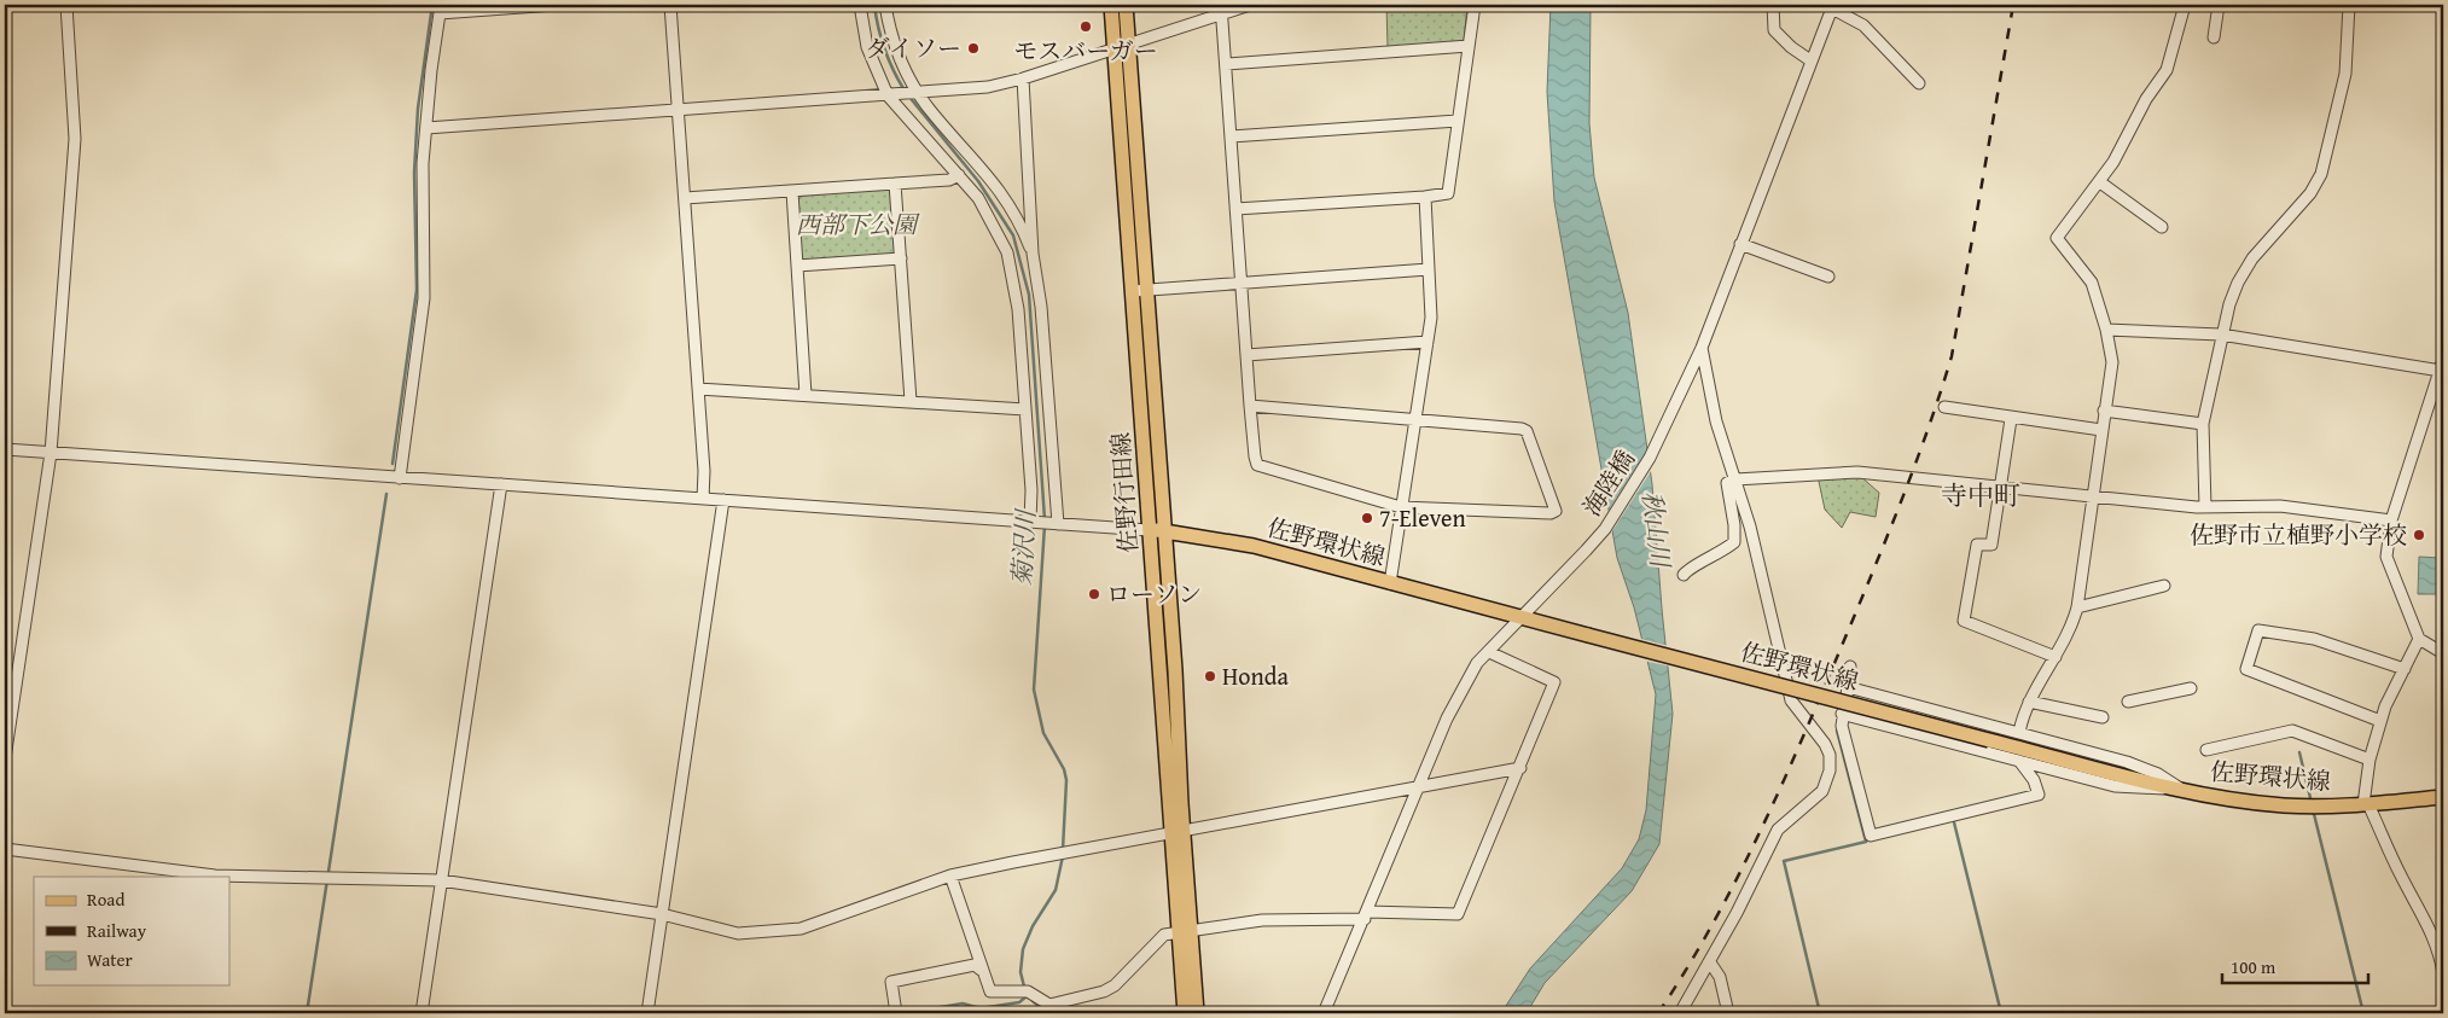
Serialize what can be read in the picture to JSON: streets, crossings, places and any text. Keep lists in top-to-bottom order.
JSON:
{
  "streets": {
    "main road": ["佐野行田線", "佐野環状線"],
    "street": ["海陸橋"]
  },
  "crossings": [
    ["海陸橋", "佐野環状線"],
    ["佐野行田線", "佐野環状線"]
  ],
  "districts": ["寺中町"],
  "water": ["秋山川", "菊沢川"],
  "parks": ["西部下公園"],
  "places": [
    "モスバーガー",
    "ダイソー",
    "7-Eleven",
    "佐野市立植野小学校",
    "ローソン",
    "Honda"
  ],
  "legend": ["Road", "Railway", "Water"],
  "scale_bar": "100 m"
}
